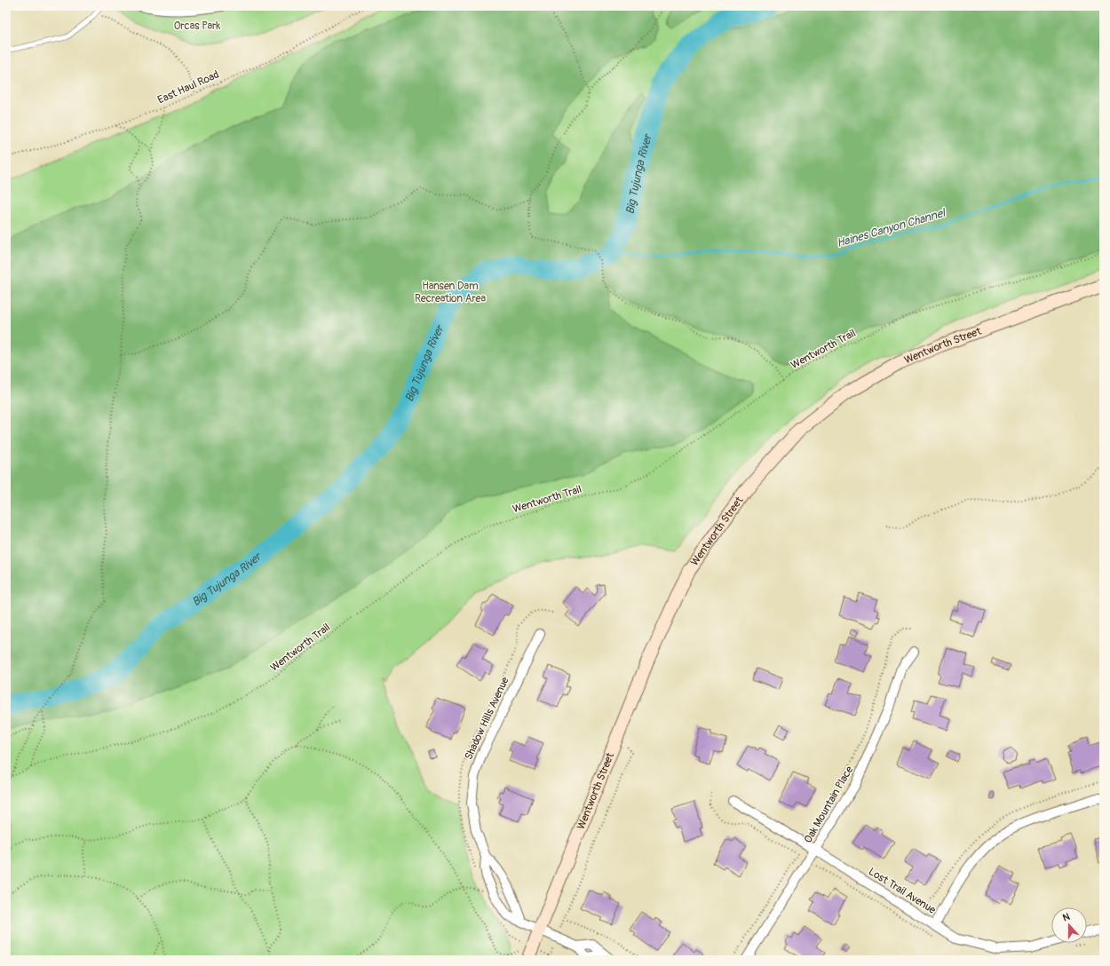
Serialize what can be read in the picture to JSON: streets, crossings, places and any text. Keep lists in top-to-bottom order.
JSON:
{
  "streets": {
    "main road": ["Wentworth Street"],
    "street": ["Shadow Hills Avenue", "Oak Mountain Place", "Lost Trail Avenue"],
    "path": ["East Haul Road", "Wentworth Trail"]
  },
  "crossings": [
    ["Wentworth Street", "Shadow Hills Avenue"],
    ["Oak Mountain Place", "Lost Trail Avenue"]
  ],
  "water": ["Big Tujunga River", "Haines Canyon Channel"],
  "parks": ["Orcas Park", "Hansen Dam Recreation Area"],
  "north": "top"
}
